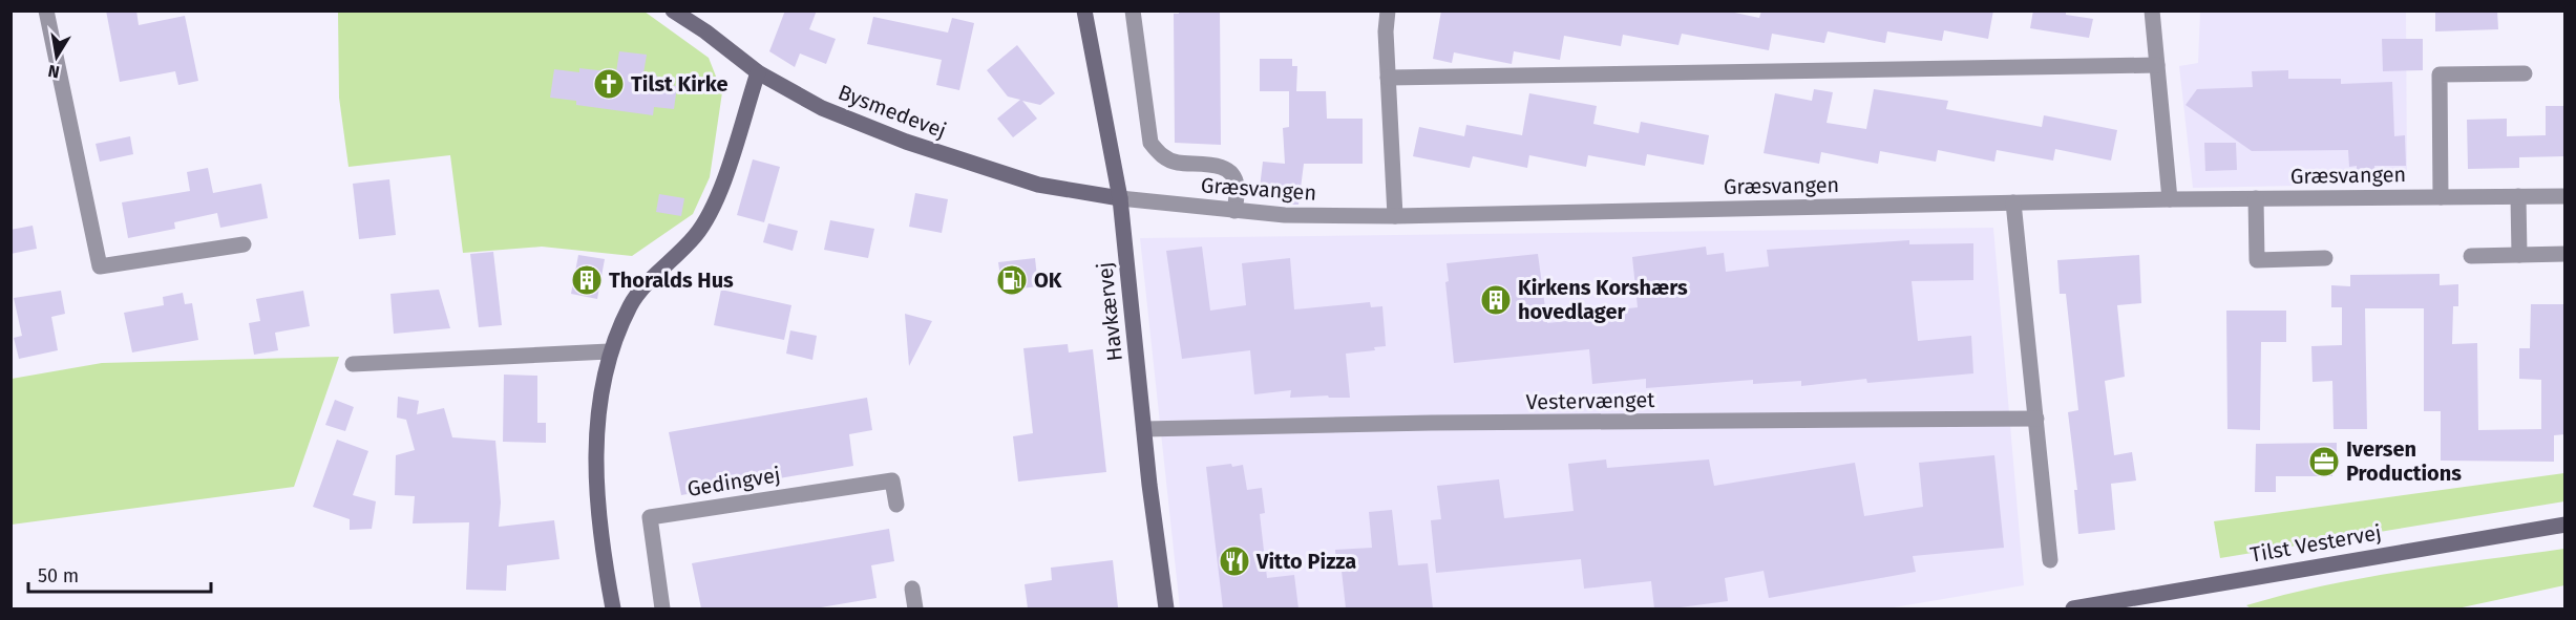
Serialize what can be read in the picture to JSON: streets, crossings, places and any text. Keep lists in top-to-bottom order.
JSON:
{
  "streets": {
    "street": [
      "Bysmedevej",
      "Græsvangen",
      "Havkærvej",
      "Vestervænget",
      "Gedingvej",
      "Tilst Vestervej"
    ]
  },
  "crossings": [
    ["Bysmedevej", "Græsvangen"],
    ["Bysmedevej", "Havkærvej"],
    ["Græsvangen", "Havkærvej"],
    ["Havkærvej", "Vestervænget"]
  ],
  "places": {
    "church": ["Tilst Kirke"],
    "building": ["Thoralds Hus", "Kirkens Korshærs hovedlager"],
    "fuel station": ["OK"],
    "office": ["Iversen Productions"],
    "restaurant": ["Vitto Pizza"]
  },
  "scale_bar": "50 m",
  "north": "bottom"
}
